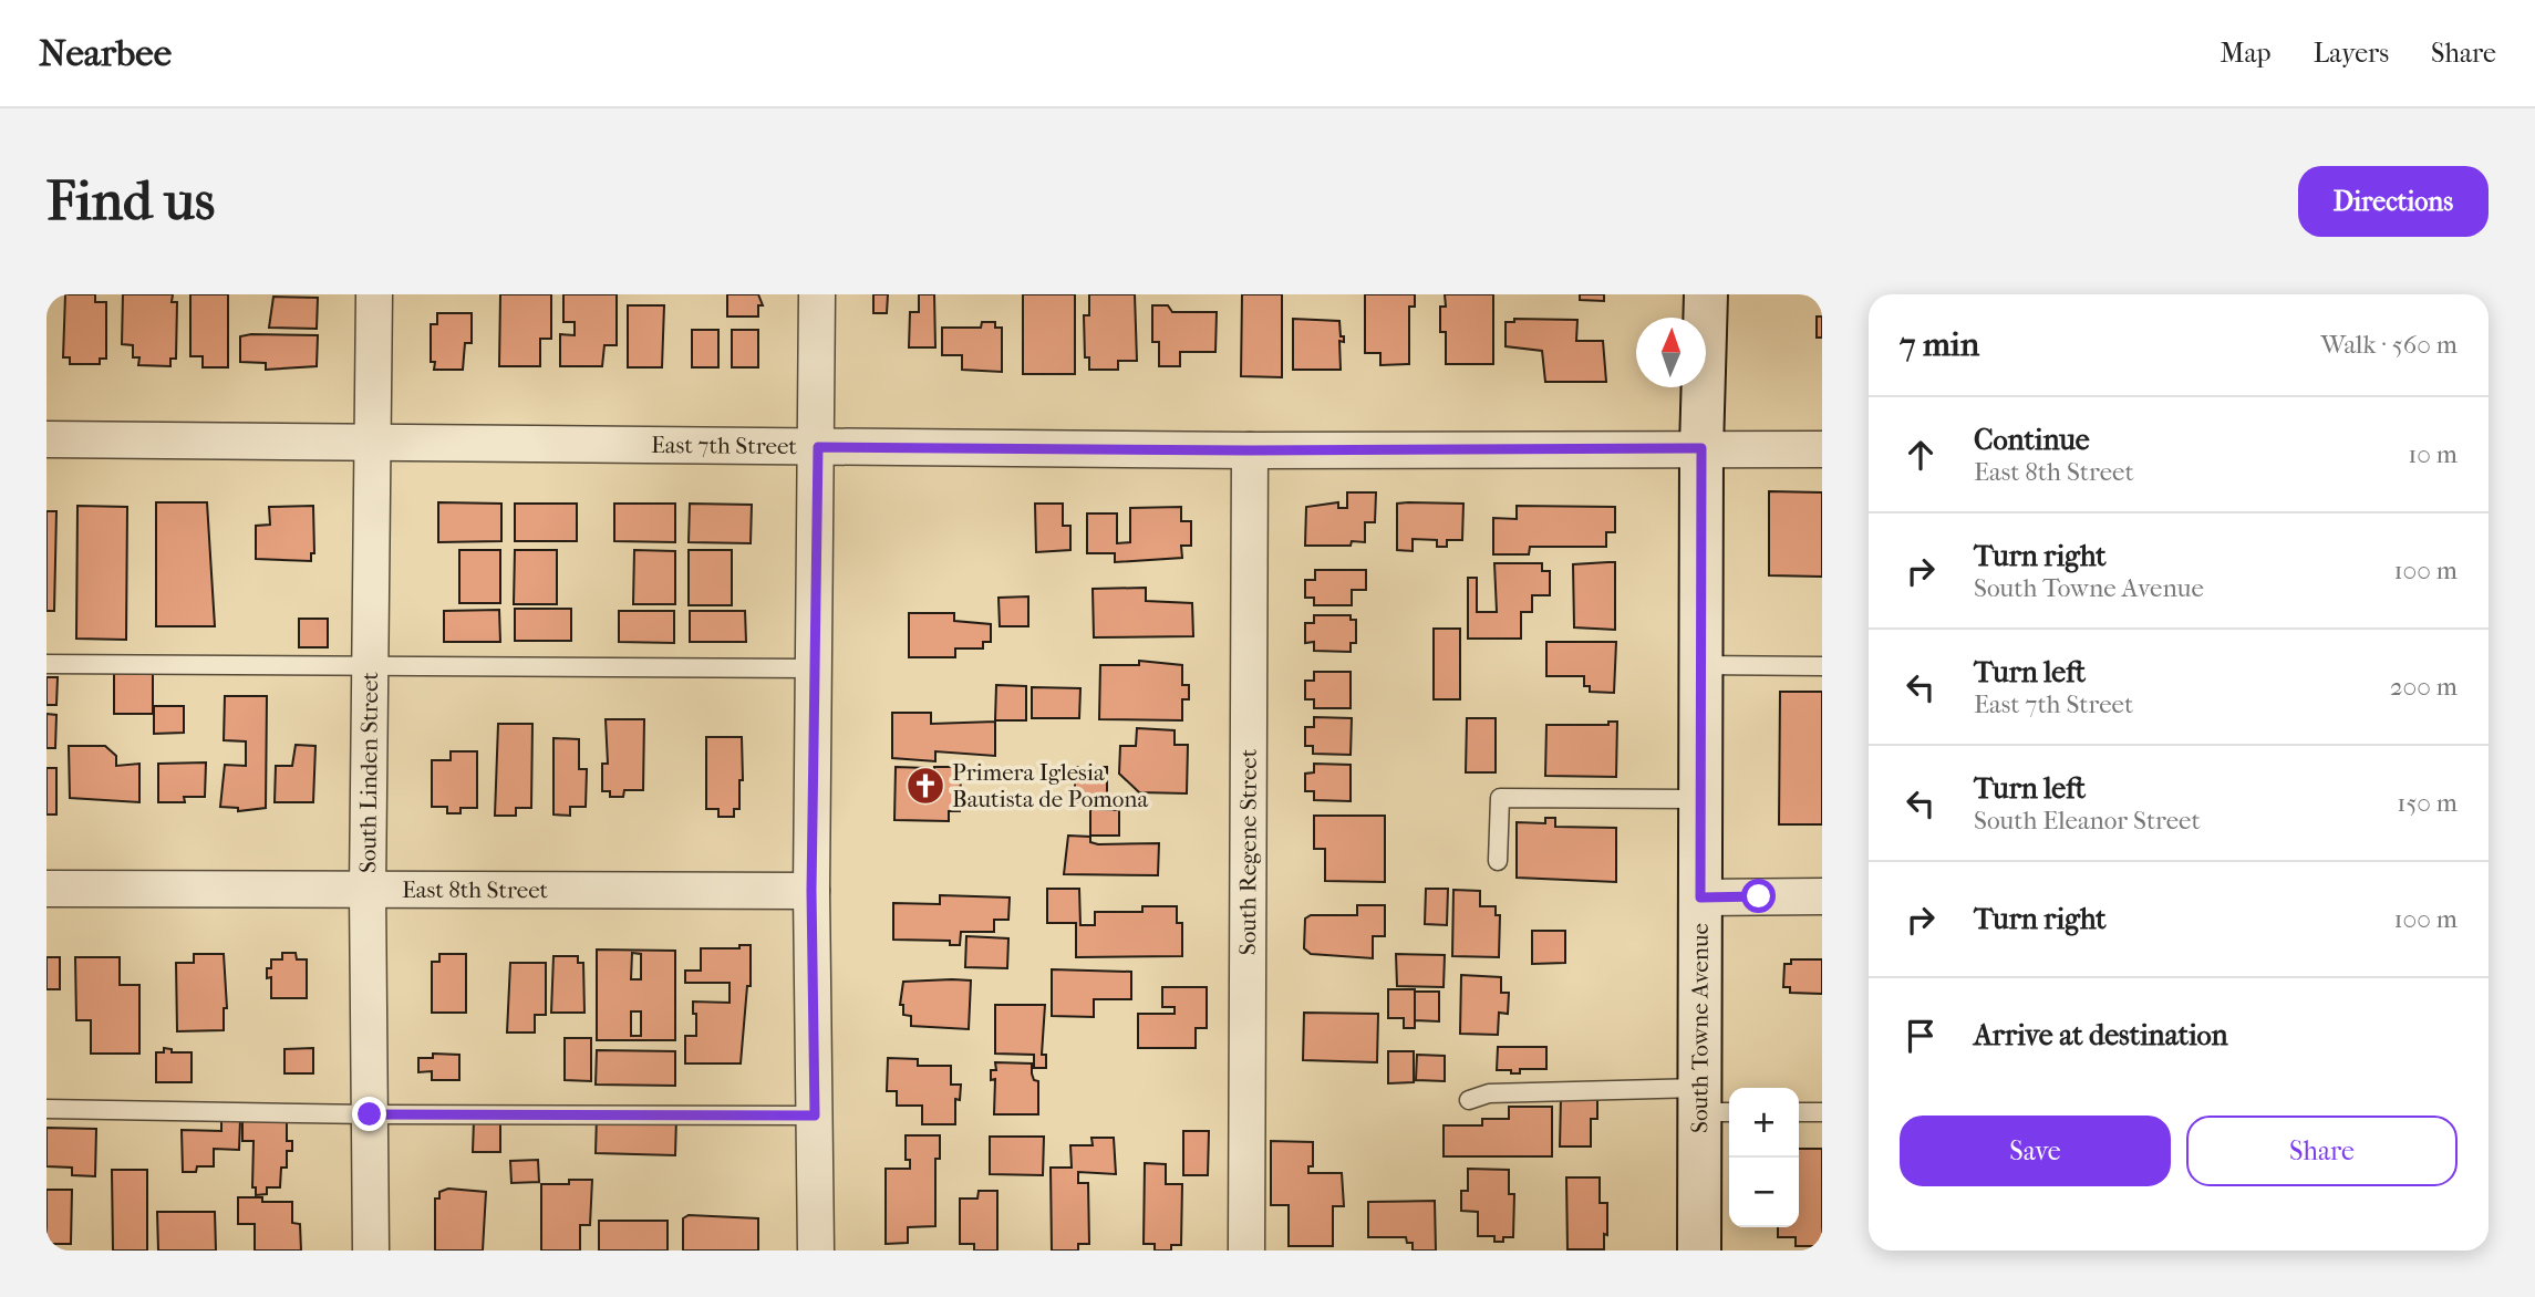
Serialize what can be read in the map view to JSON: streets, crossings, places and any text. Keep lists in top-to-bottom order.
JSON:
{
  "streets": {
    "street": [
      "East 7th Street",
      "South Linden Street",
      "South Regene Street",
      "East 8th Street",
      "South Towne Avenue"
    ]
  },
  "crossings": [
    ["East 7th Street", "South Linden Street"],
    ["East 7th Street", "South Regene Street"],
    ["East 7th Street", "South Towne Avenue"],
    ["South Linden Street", "East 8th Street"]
  ],
  "places": {
    "church": ["Primera Iglesia Bautista de Pomona"]
  },
  "north": "top",
  "page": {
    "header": "Nearbee",
    "nav": ["Map", "Layers", "Share"],
    "buttons": [
      "Directions",
      ["Save", "Share"]
    ],
    "title": "Find us",
    "heading": ["7 min", "Walk · 560 m"],
    "list": [
      ["Continue", "East 8th Street", "10 m"],
      ["Turn right", "South Towne Avenue", "100 m"],
      ["Turn left", "East 7th Street", "200 m"],
      ["Turn left", "South Eleanor Street", "150 m"],
      ["Turn right", "100 m"],
      "Arrive at destination"
    ],
    "map_buttons": ["+", "−"]
  }
}
